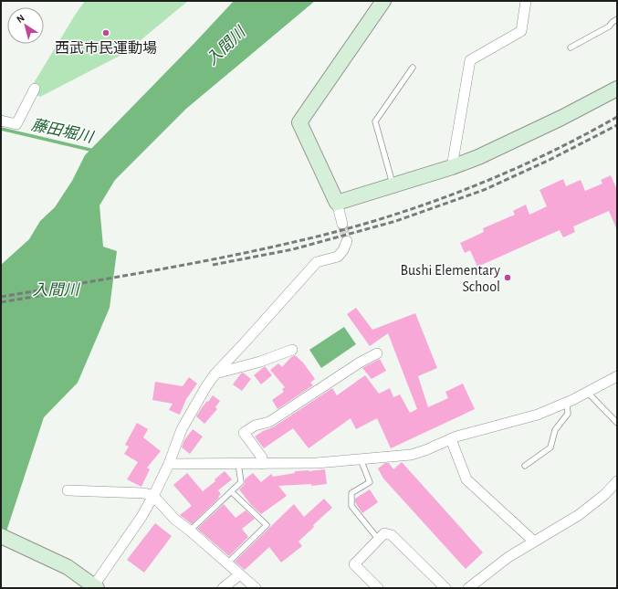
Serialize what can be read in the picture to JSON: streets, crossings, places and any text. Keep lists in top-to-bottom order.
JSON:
{
  "water": ["入間川", "藤田堀川"],
  "places": ["西武市民運動場", "Bushi Elementary School"],
  "north": "top left"
}
